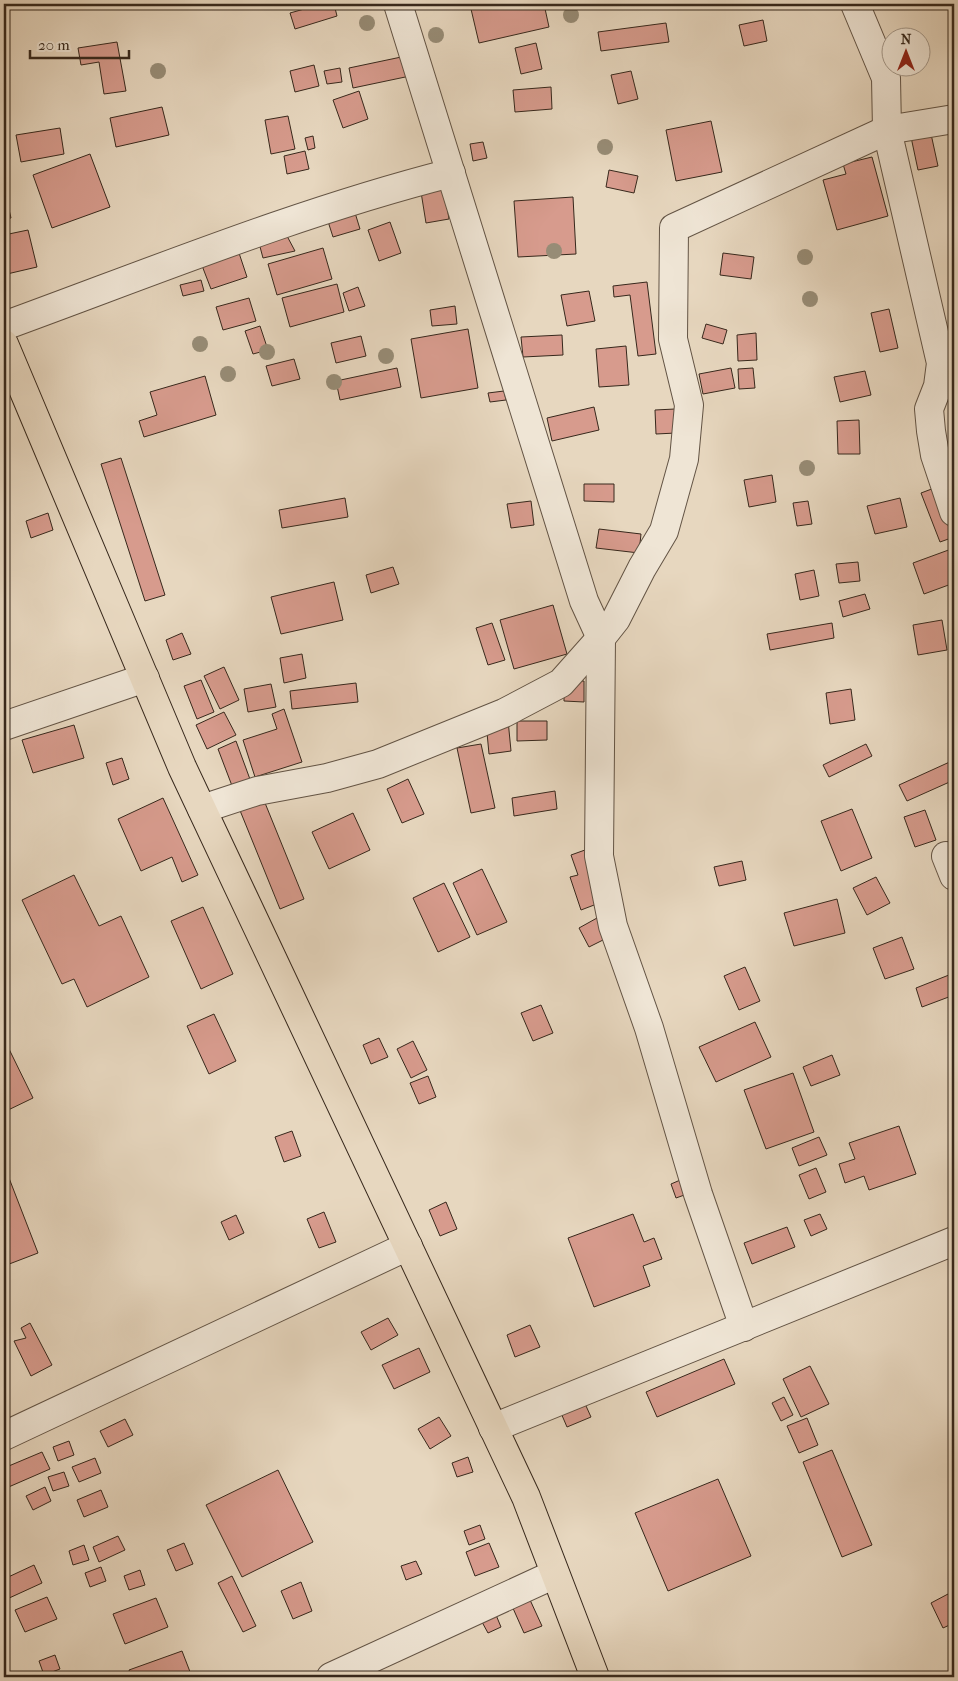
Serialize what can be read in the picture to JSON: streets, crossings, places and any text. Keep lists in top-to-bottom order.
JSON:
{
  "scale_bar": "20 m",
  "north": "top"
}
